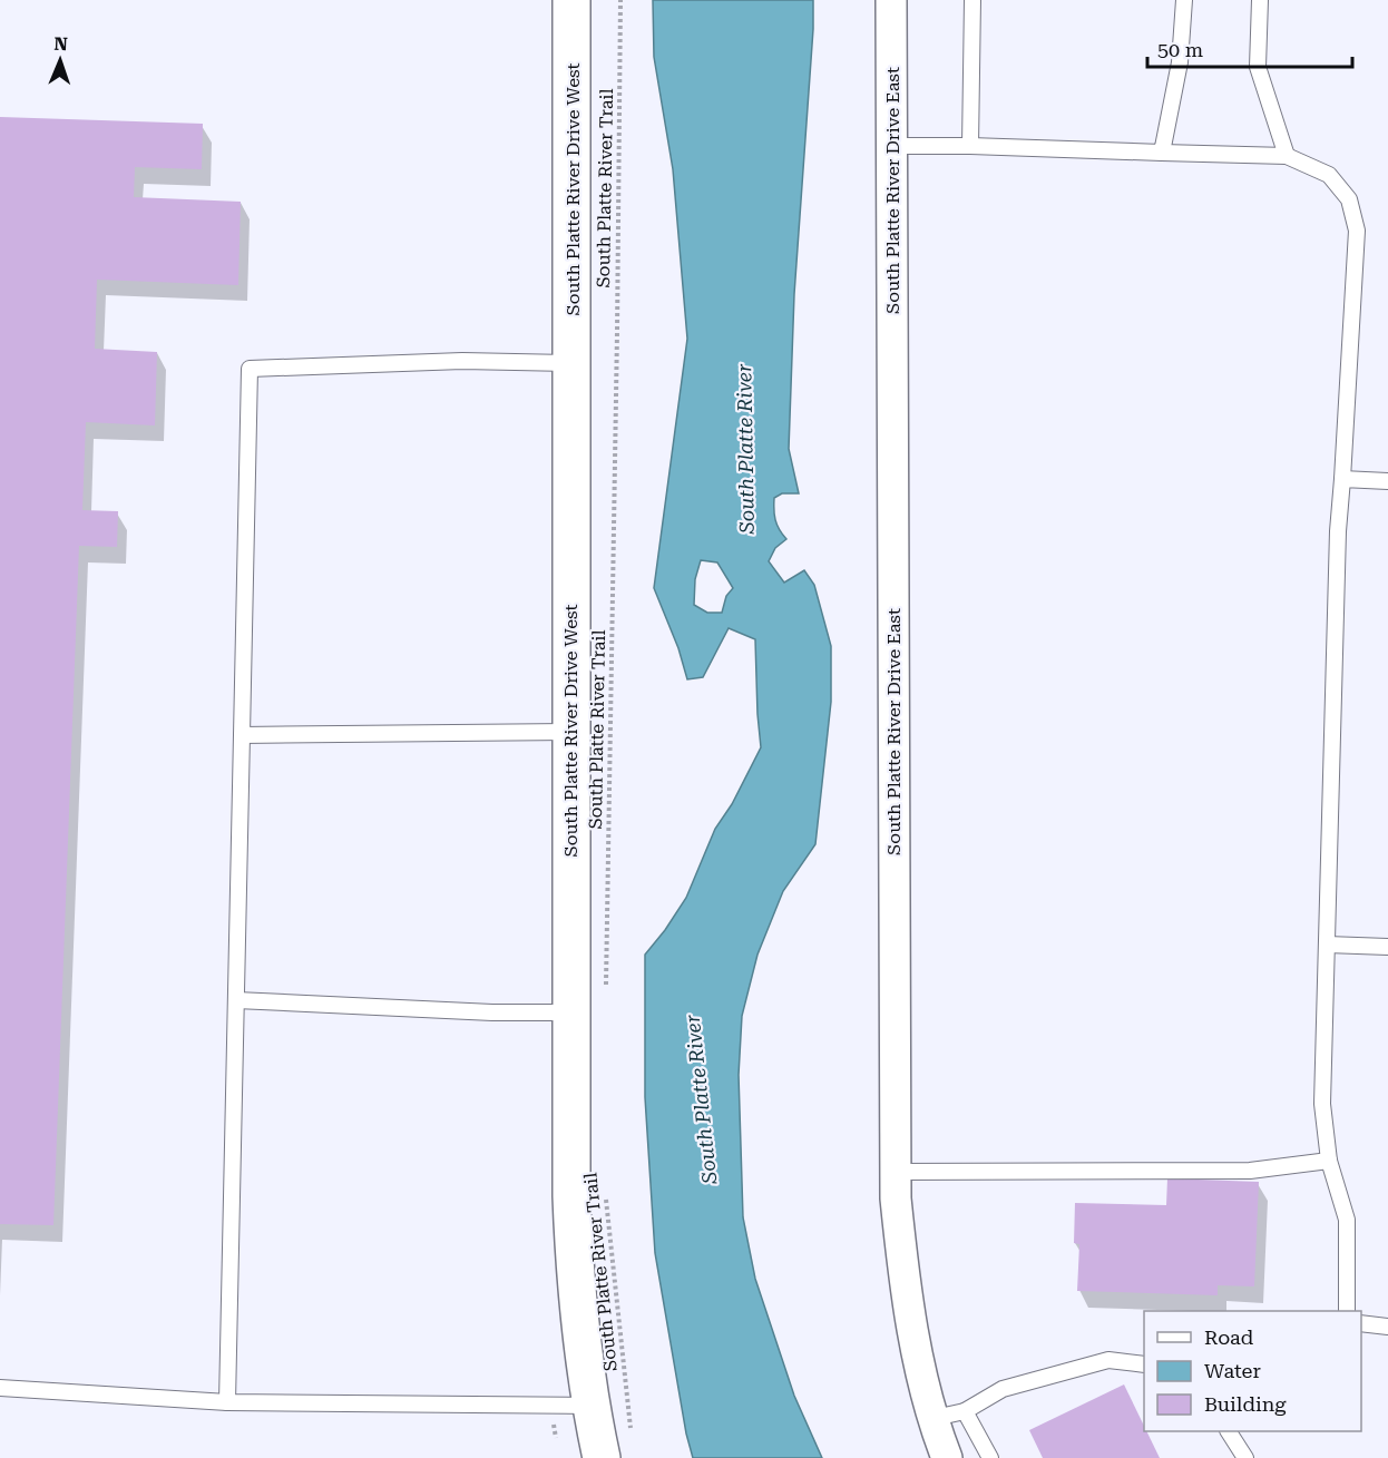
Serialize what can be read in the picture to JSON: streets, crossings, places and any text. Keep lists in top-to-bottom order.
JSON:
{
  "streets": {
    "street": ["South Platte River Drive West", "South Platte River Drive East"],
    "path": ["South Platte River Trail"]
  },
  "water": ["South Platte River"],
  "legend": ["Road", "Water", "Building"],
  "scale_bar": "50 m",
  "north": "top"
}
